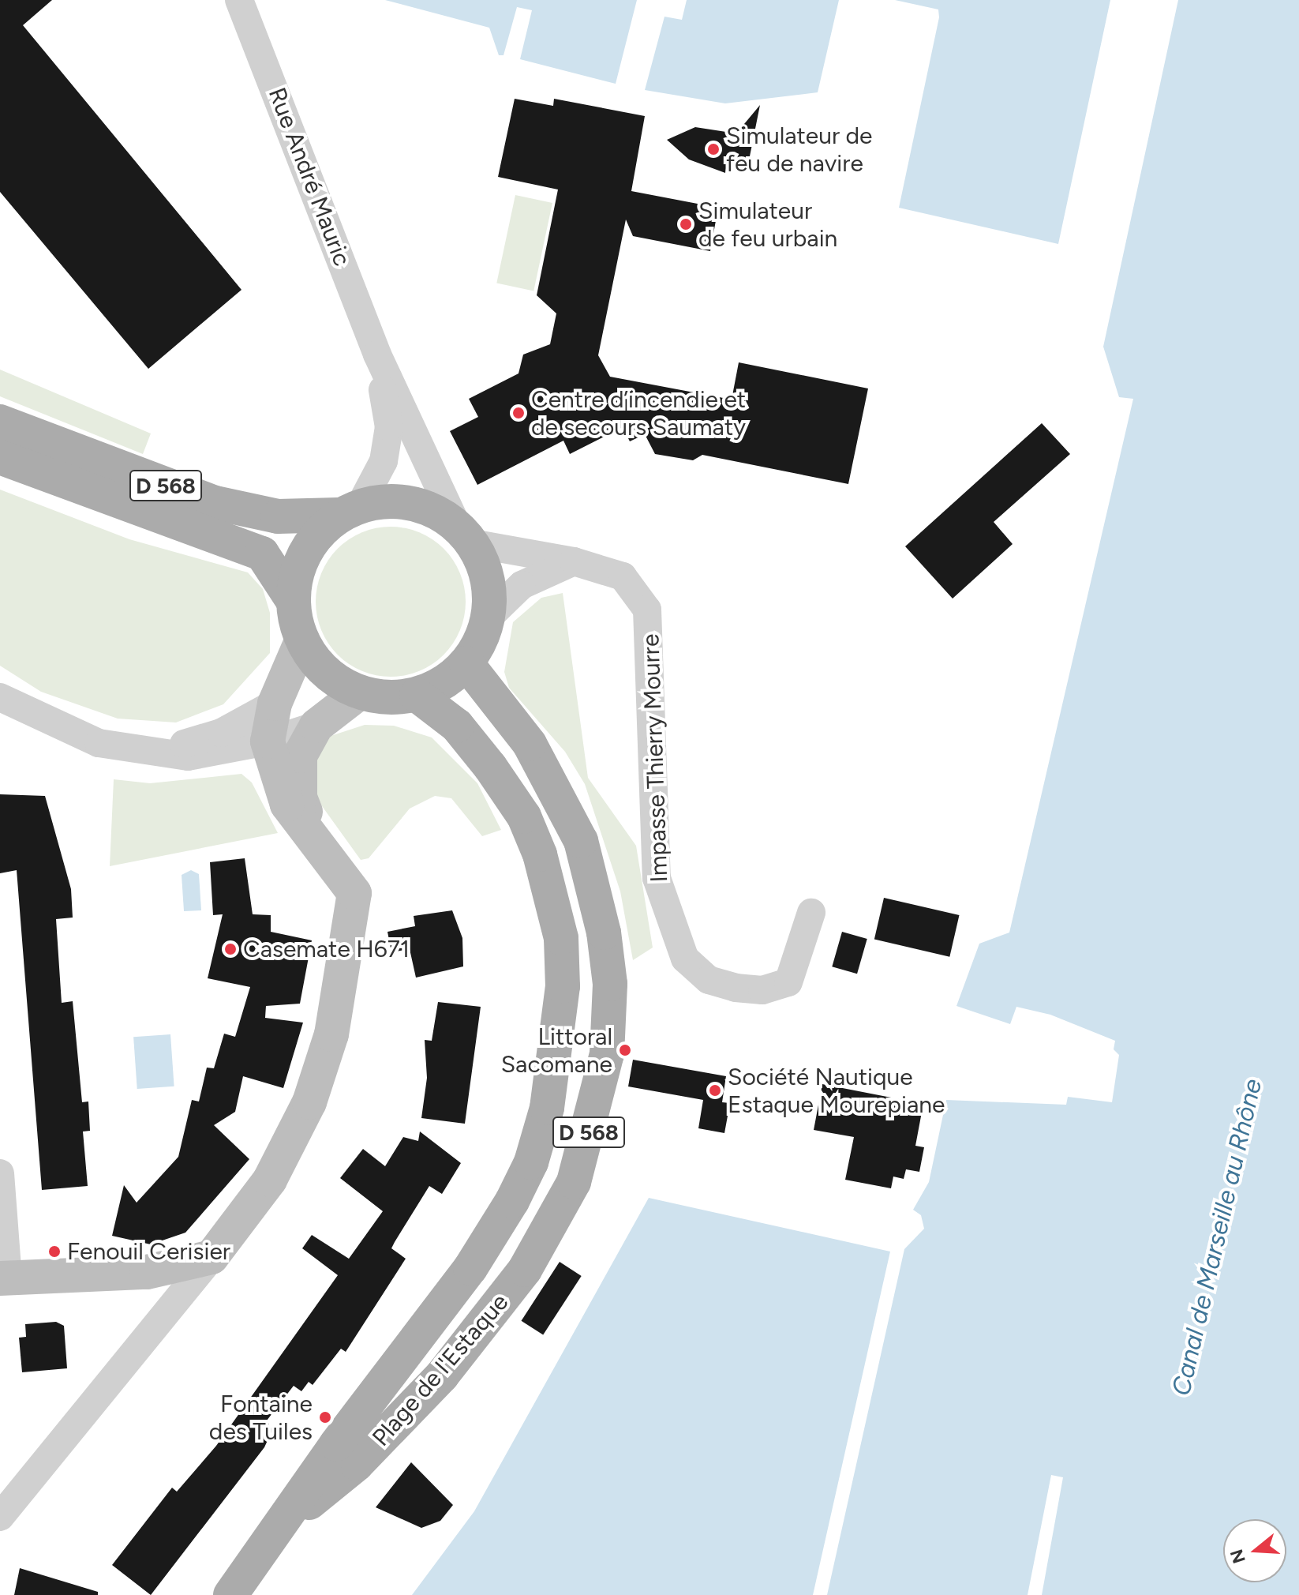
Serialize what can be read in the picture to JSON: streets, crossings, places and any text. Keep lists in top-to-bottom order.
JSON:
{
  "streets": {
    "main road": ["D 568", "Plage de l'Estaque"],
    "street": ["Rue André Mauric", "Impasse Thierry Mourre"]
  },
  "crossings": [
    ["Rue André Mauric", "D 568"],
    ["Rue André Mauric", "Impasse Thierry Mourre"],
    ["Rue André Mauric", "Plage de l'Estaque"],
    ["D 568", "Impasse Thierry Mourre"],
    ["D 568", "Plage de l'Estaque"],
    ["Impasse Thierry Mourre", "Plage de l'Estaque"]
  ],
  "water": ["Canal de Marseille au Rhône"],
  "places": [
    "Simulateur de feu de navire",
    "Simulateur de feu urbain",
    "Centre d’incendie et de secours Saumaty",
    "Casemate H671",
    "Littoral Sacomane",
    "Société Nautique Estaque Mourepiane",
    "Fenouil Cerisier",
    "Fontaine des Tuiles"
  ],
  "north": "left"
}
